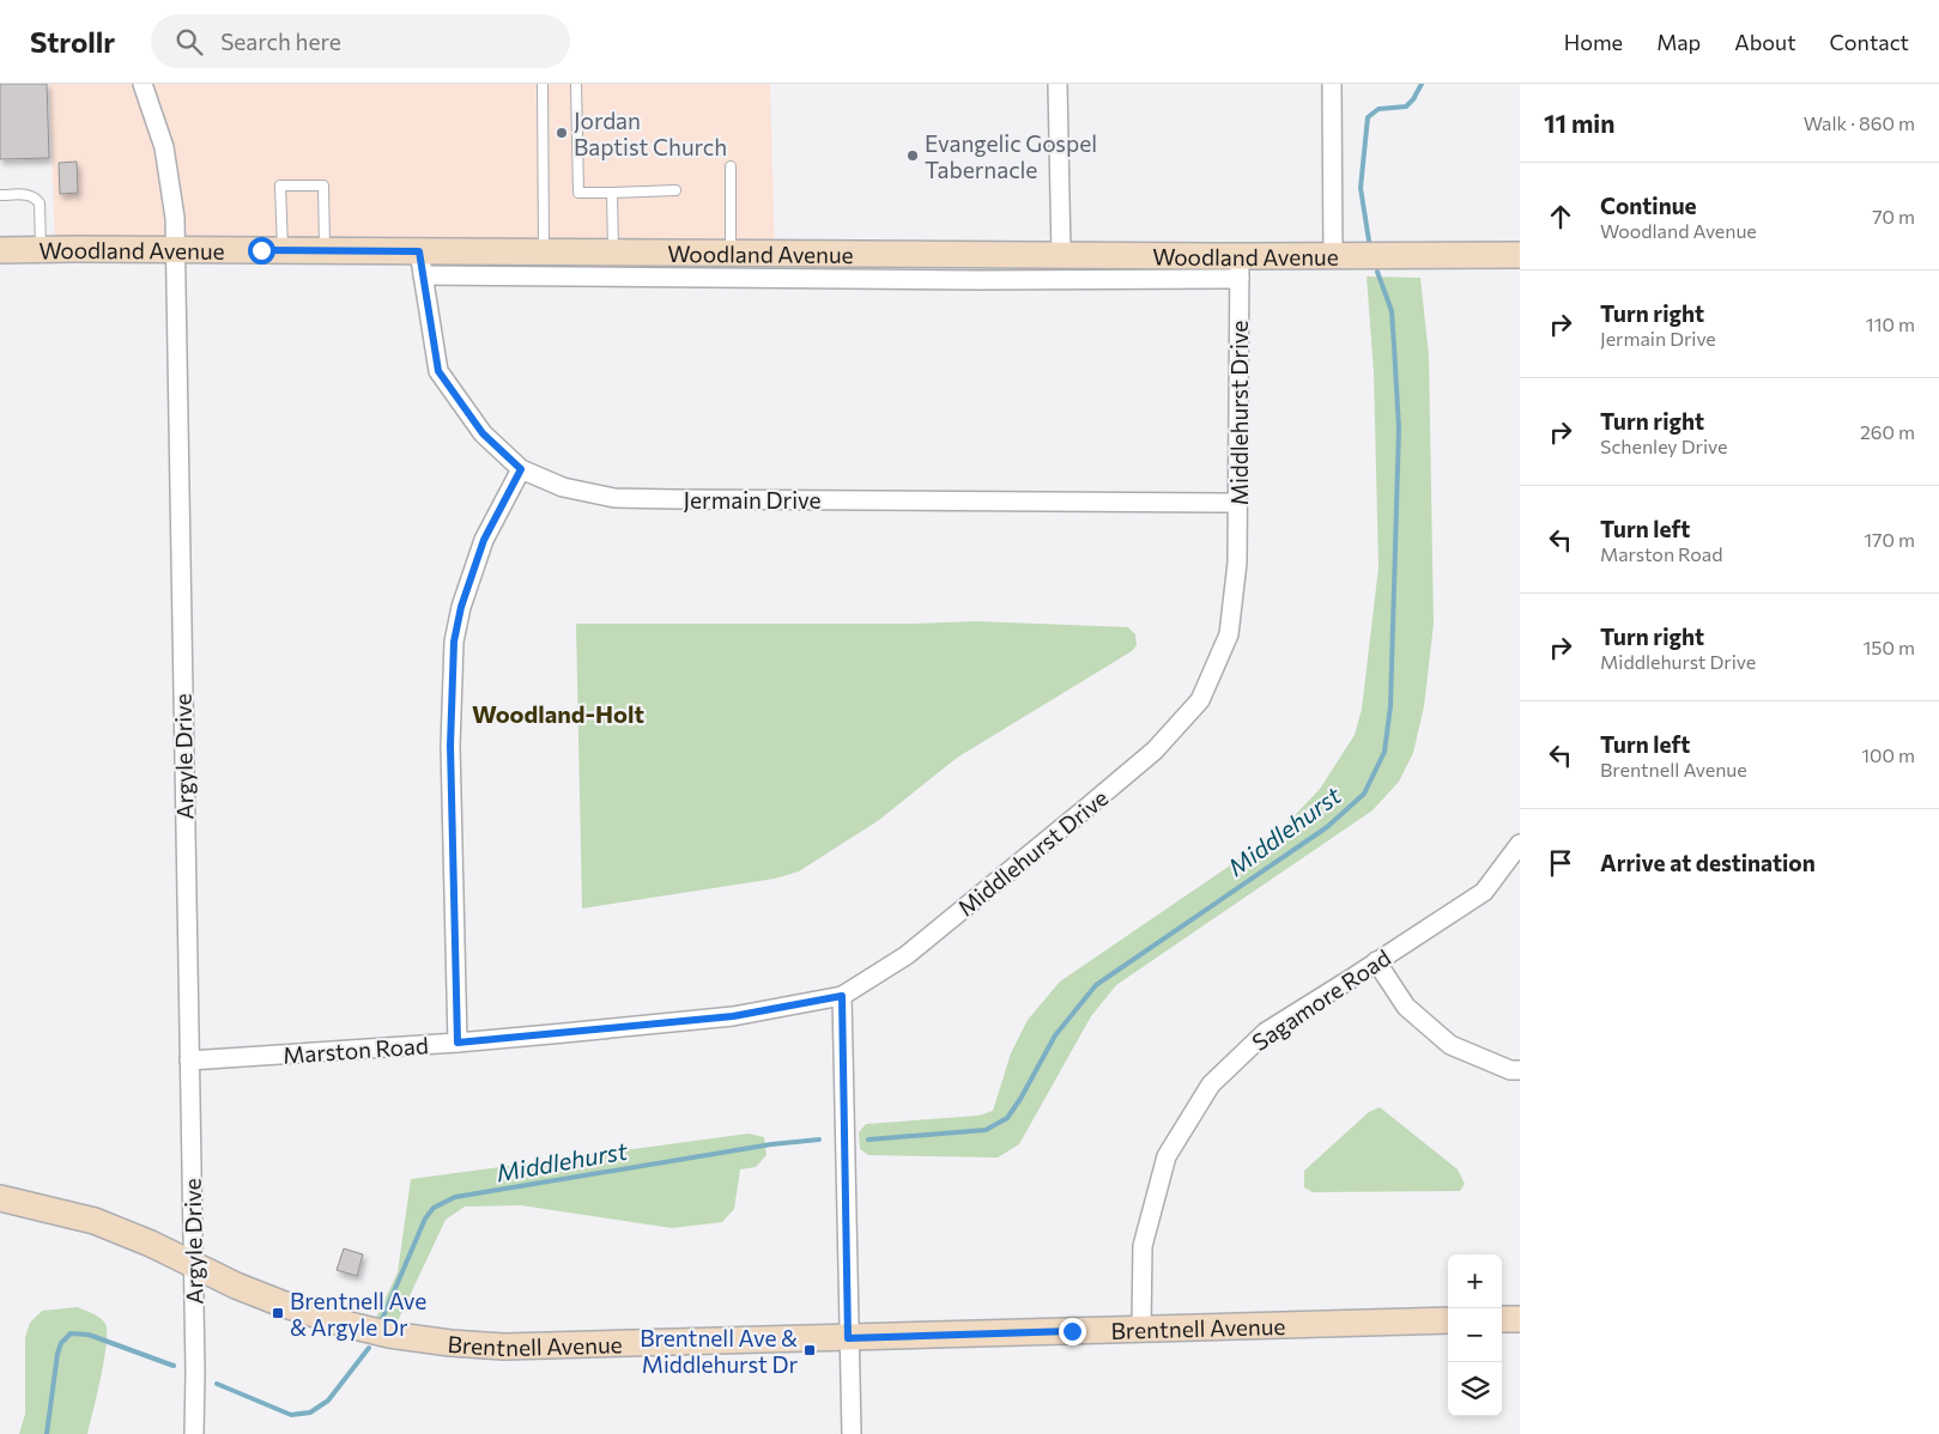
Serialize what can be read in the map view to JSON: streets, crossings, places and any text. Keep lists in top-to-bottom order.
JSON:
{
  "streets": {
    "street": [
      "Woodland Avenue",
      "Middlehurst Drive",
      "Jermain Drive",
      "Argyle Drive",
      "Sagamore Road",
      "Marston Road",
      "Brentnell Avenue"
    ]
  },
  "crossings": [
    ["Woodland Avenue", "Middlehurst Drive"],
    ["Woodland Avenue", "Jermain Drive"],
    ["Woodland Avenue", "Argyle Drive"],
    ["Middlehurst Drive", "Jermain Drive"],
    ["Middlehurst Drive", "Marston Road"],
    ["Argyle Drive", "Marston Road"],
    ["Argyle Drive", "Brentnell Avenue"],
    ["Sagamore Road", "Brentnell Avenue"]
  ],
  "districts": ["Woodland-Holt"],
  "water": ["Middlehurst"],
  "places": {
    "other": ["Jordan Baptist Church", "Evangelic Gospel Tabernacle"],
    "transit": ["Brentnell Ave & Argyle Dr", "Brentnell Ave & Middlehurst Dr"]
  },
  "page": {
    "header": "Strollr",
    "search": "Search here",
    "nav": [
      "Home",
      "Map",
      "About",
      "Contact"
    ],
    "heading": ["11 min", "Walk · 860 m"],
    "list": [
      ["Continue", "Woodland Avenue", "70 m"],
      ["Turn right", "Jermain Drive", "110 m"],
      ["Turn right", "Schenley Drive", "260 m"],
      ["Turn left", "Marston Road", "170 m"],
      ["Turn right", "Middlehurst Drive", "150 m"],
      ["Turn left", "Brentnell Avenue", "100 m"],
      "Arrive at destination"
    ],
    "map_buttons": ["+", "−"]
  }
}
